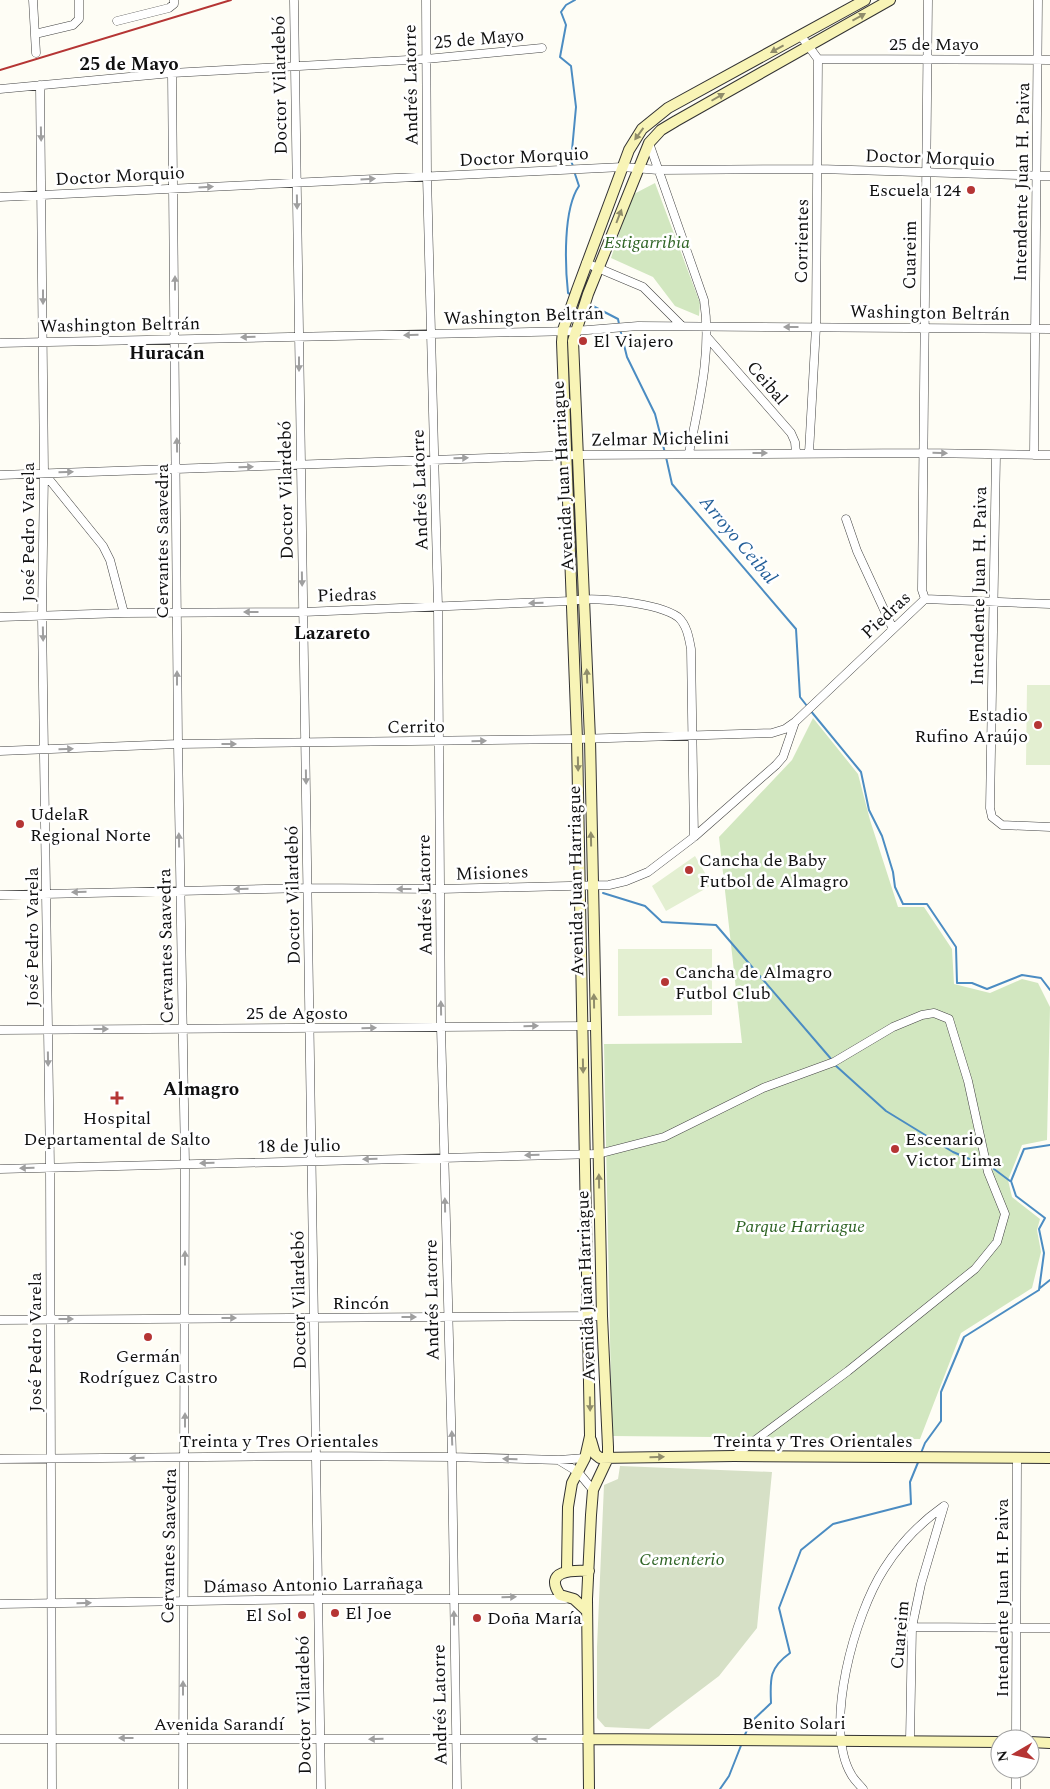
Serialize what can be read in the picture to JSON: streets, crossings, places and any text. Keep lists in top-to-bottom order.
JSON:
{
  "streets": {
    "street": [
      "25 de Mayo",
      "Doctor Vilardebó",
      "Andrés Latorre",
      "Doctor Morquio",
      "Intendente Juan H. Paiva",
      "Corrientes",
      "Cuareim",
      "Washington Beltrán",
      "Ceibal",
      "Zelmar Michelini",
      "Avenida Juan Harriague",
      "José Pedro Varela",
      "Cervantes Saavedra",
      "Piedras",
      "Cerrito",
      "Misiones",
      "25 de Agosto",
      "18 de Julio",
      "Rincón",
      "Treinta y Tres Orientales",
      "Dámaso Antonio Larrañaga",
      "Benito Solari",
      "Avenida Sarandí"
    ]
  },
  "crossings": [
    ["25 de Mayo", "Doctor Vilardebó"],
    ["25 de Mayo", "Andrés Latorre"],
    ["25 de Mayo", "Intendente Juan H. Paiva"],
    ["25 de Mayo", "Corrientes"],
    ["25 de Mayo", "Cuareim"],
    ["25 de Mayo", "José Pedro Varela"],
    ["25 de Mayo", "Cervantes Saavedra"],
    ["Doctor Vilardebó", "Doctor Morquio"],
    ["Doctor Vilardebó", "Washington Beltrán"],
    ["Doctor Vilardebó", "Zelmar Michelini"],
    ["Doctor Vilardebó", "Piedras"],
    ["Doctor Vilardebó", "Cerrito"],
    ["Doctor Vilardebó", "Misiones"],
    ["Doctor Vilardebó", "25 de Agosto"],
    ["Doctor Vilardebó", "18 de Julio"],
    ["Doctor Vilardebó", "Rincón"],
    ["Doctor Vilardebó", "Treinta y Tres Orientales"],
    ["Doctor Vilardebó", "Dámaso Antonio Larrañaga"],
    ["Doctor Vilardebó", "Avenida Sarandí"],
    ["Andrés Latorre", "Doctor Morquio"],
    ["Andrés Latorre", "Washington Beltrán"],
    ["Andrés Latorre", "Zelmar Michelini"],
    ["Andrés Latorre", "Piedras"],
    ["Andrés Latorre", "Cerrito"],
    ["Andrés Latorre", "Misiones"],
    ["Andrés Latorre", "25 de Agosto"],
    ["Andrés Latorre", "18 de Julio"],
    ["Andrés Latorre", "Rincón"],
    ["Andrés Latorre", "Treinta y Tres Orientales"],
    ["Andrés Latorre", "Dámaso Antonio Larrañaga"],
    ["Andrés Latorre", "Avenida Sarandí"],
    ["Doctor Morquio", "Intendente Juan H. Paiva"],
    ["Doctor Morquio", "Corrientes"],
    ["Doctor Morquio", "Cuareim"],
    ["Doctor Morquio", "Avenida Juan Harriague"],
    ["Doctor Morquio", "José Pedro Varela"],
    ["Doctor Morquio", "Cervantes Saavedra"],
    ["Intendente Juan H. Paiva", "Washington Beltrán"],
    ["Intendente Juan H. Paiva", "Zelmar Michelini"],
    ["Intendente Juan H. Paiva", "Piedras"],
    ["Intendente Juan H. Paiva", "Treinta y Tres Orientales"],
    ["Corrientes", "Washington Beltrán"],
    ["Corrientes", "Zelmar Michelini"],
    ["Cuareim", "Washington Beltrán"],
    ["Cuareim", "Zelmar Michelini"],
    ["Cuareim", "Piedras"],
    ["Cuareim", "Benito Solari"],
    ["Washington Beltrán", "Avenida Juan Harriague"],
    ["Washington Beltrán", "José Pedro Varela"],
    ["Washington Beltrán", "Cervantes Saavedra"],
    ["Ceibal", "Zelmar Michelini"],
    ["Zelmar Michelini", "Avenida Juan Harriague"],
    ["Zelmar Michelini", "José Pedro Varela"],
    ["Zelmar Michelini", "Cervantes Saavedra"],
    ["Avenida Juan Harriague", "Piedras"],
    ["Avenida Juan Harriague", "Cerrito"],
    ["Avenida Juan Harriague", "Misiones"],
    ["Avenida Juan Harriague", "25 de Agosto"],
    ["Avenida Juan Harriague", "18 de Julio"],
    ["Avenida Juan Harriague", "Rincón"],
    ["Avenida Juan Harriague", "Treinta y Tres Orientales"],
    ["Avenida Juan Harriague", "Dámaso Antonio Larrañaga"],
    ["Avenida Juan Harriague", "Benito Solari"],
    ["Avenida Juan Harriague", "Avenida Sarandí"],
    ["José Pedro Varela", "Piedras"],
    ["José Pedro Varela", "Cerrito"],
    ["José Pedro Varela", "Misiones"],
    ["José Pedro Varela", "25 de Agosto"],
    ["José Pedro Varela", "18 de Julio"],
    ["José Pedro Varela", "Rincón"],
    ["José Pedro Varela", "Treinta y Tres Orientales"],
    ["José Pedro Varela", "Dámaso Antonio Larrañaga"],
    ["José Pedro Varela", "Avenida Sarandí"],
    ["Cervantes Saavedra", "Piedras"],
    ["Cervantes Saavedra", "Cerrito"],
    ["Cervantes Saavedra", "Misiones"],
    ["Cervantes Saavedra", "25 de Agosto"],
    ["Cervantes Saavedra", "18 de Julio"],
    ["Cervantes Saavedra", "Rincón"],
    ["Cervantes Saavedra", "Treinta y Tres Orientales"],
    ["Cervantes Saavedra", "Dámaso Antonio Larrañaga"],
    ["Cervantes Saavedra", "Avenida Sarandí"],
    ["Piedras", "Cerrito"],
    ["Cerrito", "Misiones"],
    ["18 de Julio", "Treinta y Tres Orientales"],
    ["Benito Solari", "Avenida Sarandí"]
  ],
  "one_way": [
    "Zelmar Michelini",
    "Cervantes Saavedra",
    "Cerrito",
    "Misiones",
    "25 de Agosto",
    "Rincón",
    "Dámaso Antonio Larrañaga",
    "Avenida Sarandí"
  ],
  "districts": [
    "25 de Mayo",
    "Huracán",
    "Lazareto",
    "Almagro"
  ],
  "water": ["Arroyo Ceibal"],
  "parks": ["Estigarribia", "Parque Harriague", "Cementerio"],
  "places": {
    "other": [
      "Escuela 124",
      "El Viajero",
      "Estadio Rufino Araújo",
      "UdelaR Regional Norte",
      "Cancha de Baby Futbol de Almagro",
      "Cancha de Almagro Futbol Club",
      "Escenario Victor Lima",
      "Germán Rodríguez Castro",
      "El Joe",
      "El Sol",
      "Doña María"
    ],
    "health": ["Hospital Departamental de Salto"]
  },
  "north": "left"
}
